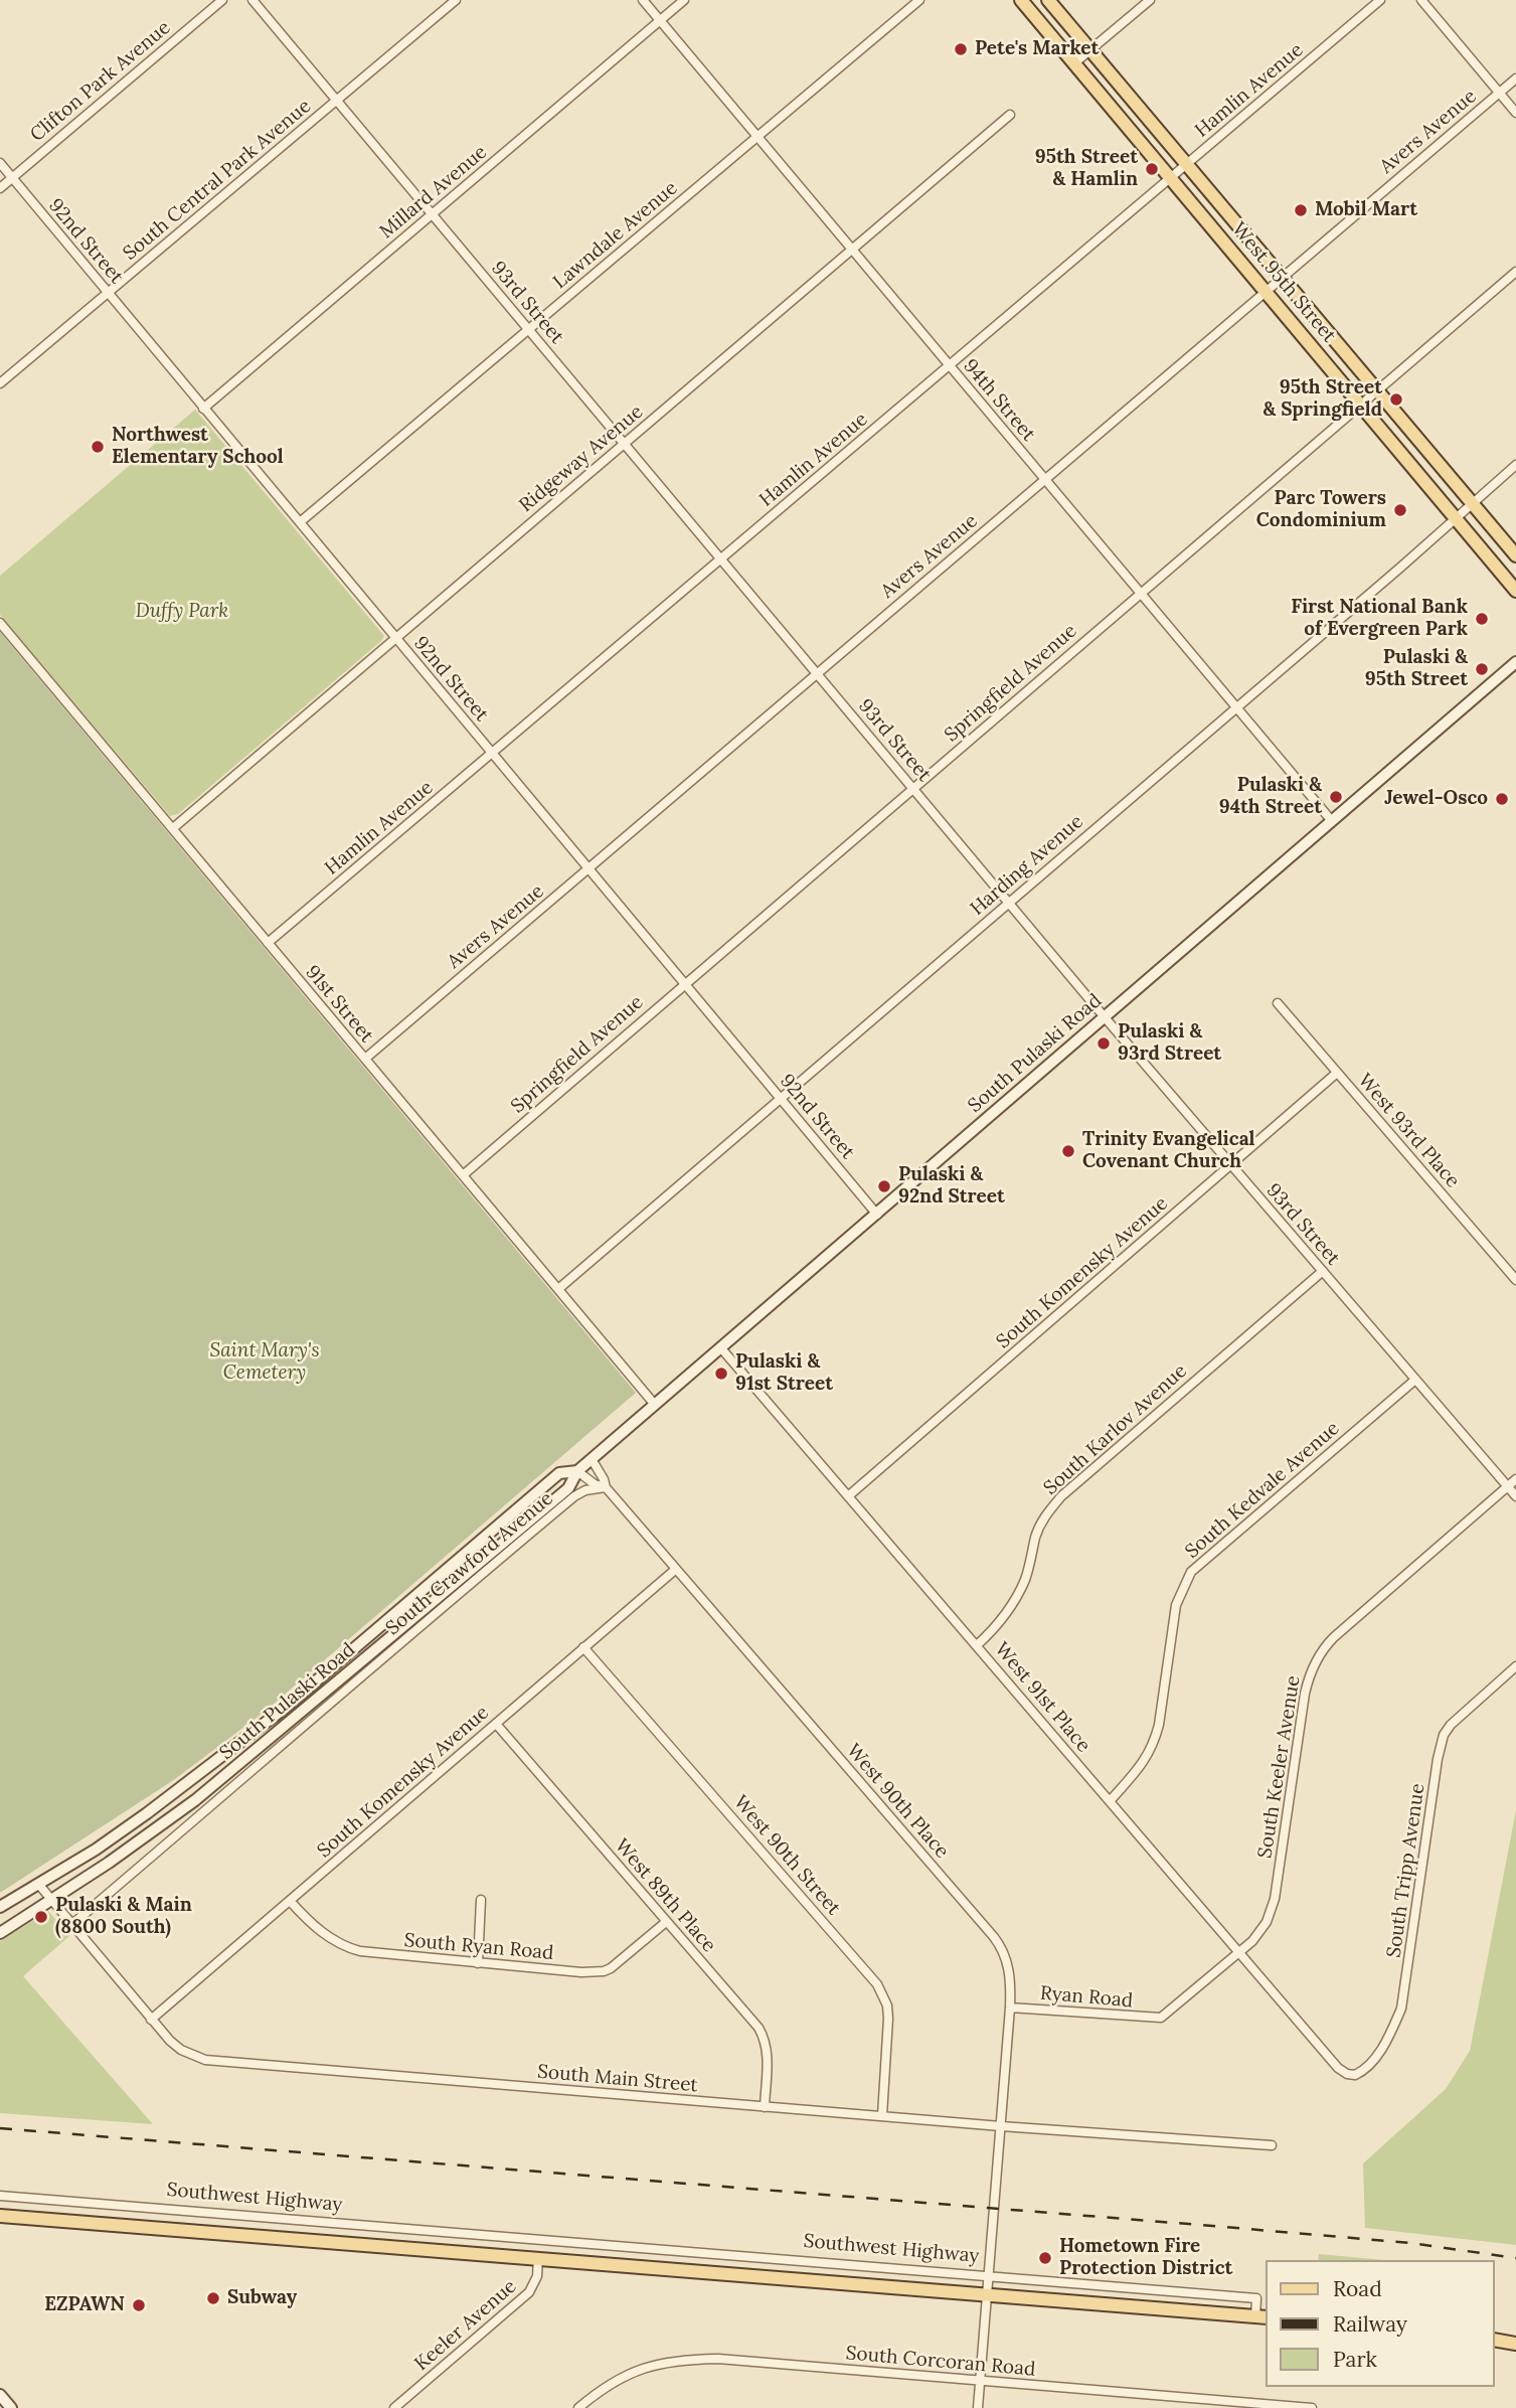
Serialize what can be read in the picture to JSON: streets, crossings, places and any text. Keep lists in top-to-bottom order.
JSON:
{
  "streets": {
    "main road": ["West 95th Street", "South Pulaski Road", "Southwest Highway"],
    "street": [
      "Clifton Park Avenue",
      "Hamlin Avenue",
      "Avers Avenue",
      "South Central Park Avenue",
      "Millard Avenue",
      "Lawndale Avenue",
      "92nd Street",
      "93rd Street",
      "94th Street",
      "Ridgeway Avenue",
      "Springfield Avenue",
      "Harding Avenue",
      "91st Street",
      "West 93rd Place",
      "South Komensky Avenue",
      "South Karlov Avenue",
      "South Kedvale Avenue",
      "South Crawford Avenue",
      "West 91st Place",
      "South Keeler Avenue",
      "West 90th Place",
      "West 90th Street",
      "South Tripp Avenue",
      "West 89th Place",
      "South Ryan Road",
      "Ryan Road",
      "South Main Street",
      "Keeler Avenue",
      "South Corcoran Road"
    ]
  },
  "crossings": [
    ["Clifton Park Avenue", "92nd Street"],
    ["Hamlin Avenue", "92nd Street"],
    ["Hamlin Avenue", "West 95th Street"],
    ["Hamlin Avenue", "93rd Street"],
    ["Hamlin Avenue", "94th Street"],
    ["Hamlin Avenue", "91st Street"],
    ["Avers Avenue", "92nd Street"],
    ["Avers Avenue", "West 95th Street"],
    ["Avers Avenue", "93rd Street"],
    ["Avers Avenue", "94th Street"],
    ["Avers Avenue", "91st Street"],
    ["South Central Park Avenue", "92nd Street"],
    ["South Central Park Avenue", "93rd Street"],
    ["Millard Avenue", "92nd Street"],
    ["Millard Avenue", "93rd Street"],
    ["Millard Avenue", "94th Street"],
    ["Lawndale Avenue", "92nd Street"],
    ["Lawndale Avenue", "93rd Street"],
    ["Lawndale Avenue", "94th Street"],
    ["92nd Street", "Ridgeway Avenue"],
    ["92nd Street", "Springfield Avenue"],
    ["92nd Street", "Harding Avenue"],
    ["92nd Street", "South Pulaski Road"],
    ["West 95th Street", "Springfield Avenue"],
    ["West 95th Street", "Harding Avenue"],
    ["93rd Street", "Ridgeway Avenue"],
    ["93rd Street", "Springfield Avenue"],
    ["93rd Street", "Harding Avenue"],
    ["93rd Street", "South Pulaski Road"],
    ["93rd Street", "South Komensky Avenue"],
    ["93rd Street", "South Karlov Avenue"],
    ["93rd Street", "South Kedvale Avenue"],
    ["93rd Street", "South Keeler Avenue"],
    ["94th Street", "Ridgeway Avenue"],
    ["94th Street", "Springfield Avenue"],
    ["94th Street", "Harding Avenue"],
    ["94th Street", "South Pulaski Road"],
    ["Ridgeway Avenue", "91st Street"],
    ["Springfield Avenue", "91st Street"],
    ["Harding Avenue", "91st Street"],
    ["91st Street", "South Pulaski Road"],
    ["South Pulaski Road", "West 91st Place"],
    ["South Pulaski Road", "West 90th Place"],
    ["South Pulaski Road", "South Main Street"],
    ["West 93rd Place", "South Komensky Avenue"],
    ["South Komensky Avenue", "West 91st Place"],
    ["South Komensky Avenue", "West 90th Place"],
    ["South Komensky Avenue", "West 90th Street"],
    ["South Komensky Avenue", "West 89th Place"],
    ["South Komensky Avenue", "South Ryan Road"],
    ["South Komensky Avenue", "South Main Street"],
    ["South Karlov Avenue", "West 91st Place"],
    ["South Kedvale Avenue", "West 91st Place"],
    ["South Crawford Avenue", "West 90th Place"],
    ["South Crawford Avenue", "South Main Street"],
    ["West 91st Place", "South Keeler Avenue"],
    ["West 91st Place", "South Tripp Avenue"],
    ["South Keeler Avenue", "Ryan Road"],
    ["West 90th Place", "Ryan Road"],
    ["West 90th Place", "South Main Street"],
    ["West 90th Place", "Southwest Highway"],
    ["West 90th Place", "South Corcoran Road"],
    ["West 90th Street", "South Main Street"],
    ["West 89th Place", "South Ryan Road"],
    ["West 89th Place", "South Main Street"],
    ["Southwest Highway", "Keeler Avenue"]
  ],
  "parks": ["Duffy Park", "Saint Mary's Cemetery"],
  "places": [
    "Pete's Market",
    "95th Street & Hamlin",
    "Mobil Mart",
    "95th Street & Springfield",
    "Northwest Elementary School",
    "Parc Towers Condominium",
    "First National Bank of Evergreen Park",
    "Pulaski & 95th Street",
    "Pulaski & 94th Street",
    "Jewel-Osco",
    "Pulaski & 93rd Street",
    "Trinity Evangelical Covenant Church",
    "Pulaski & 92nd Street",
    "Pulaski & 91st Street",
    "Pulaski & Main (8800 South)",
    "Hometown Fire Protection District",
    "Subway",
    "EZPAWN"
  ],
  "legend": ["Road", "Railway", "Park"]
}
